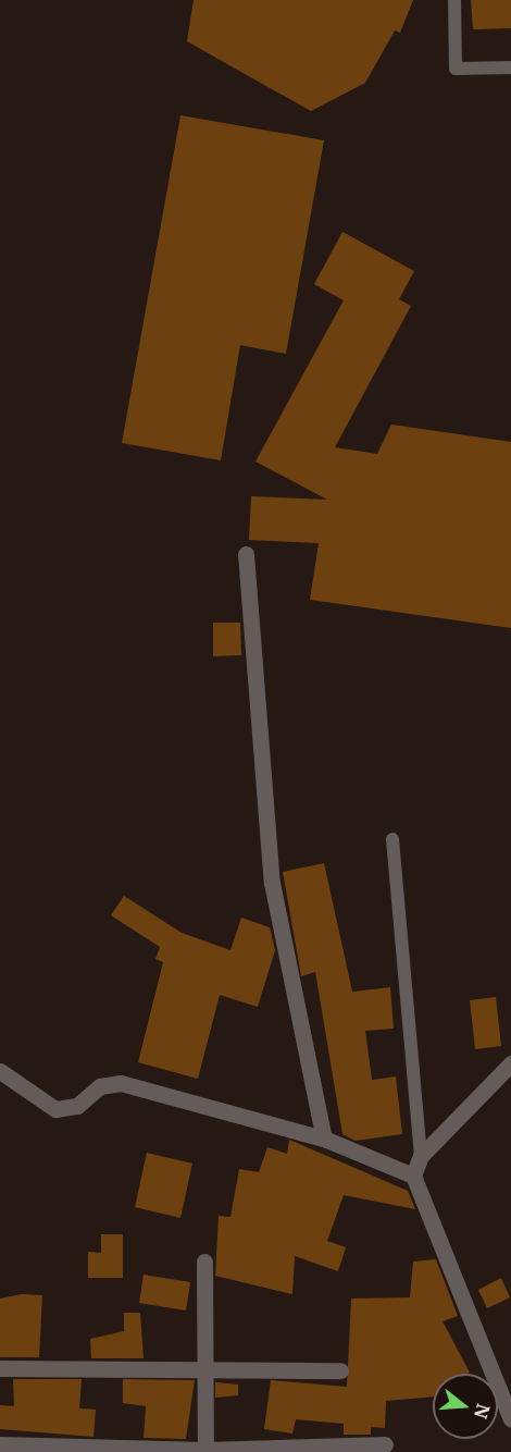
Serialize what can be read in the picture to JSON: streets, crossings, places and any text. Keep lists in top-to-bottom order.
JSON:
{
  "north": "right"
}
